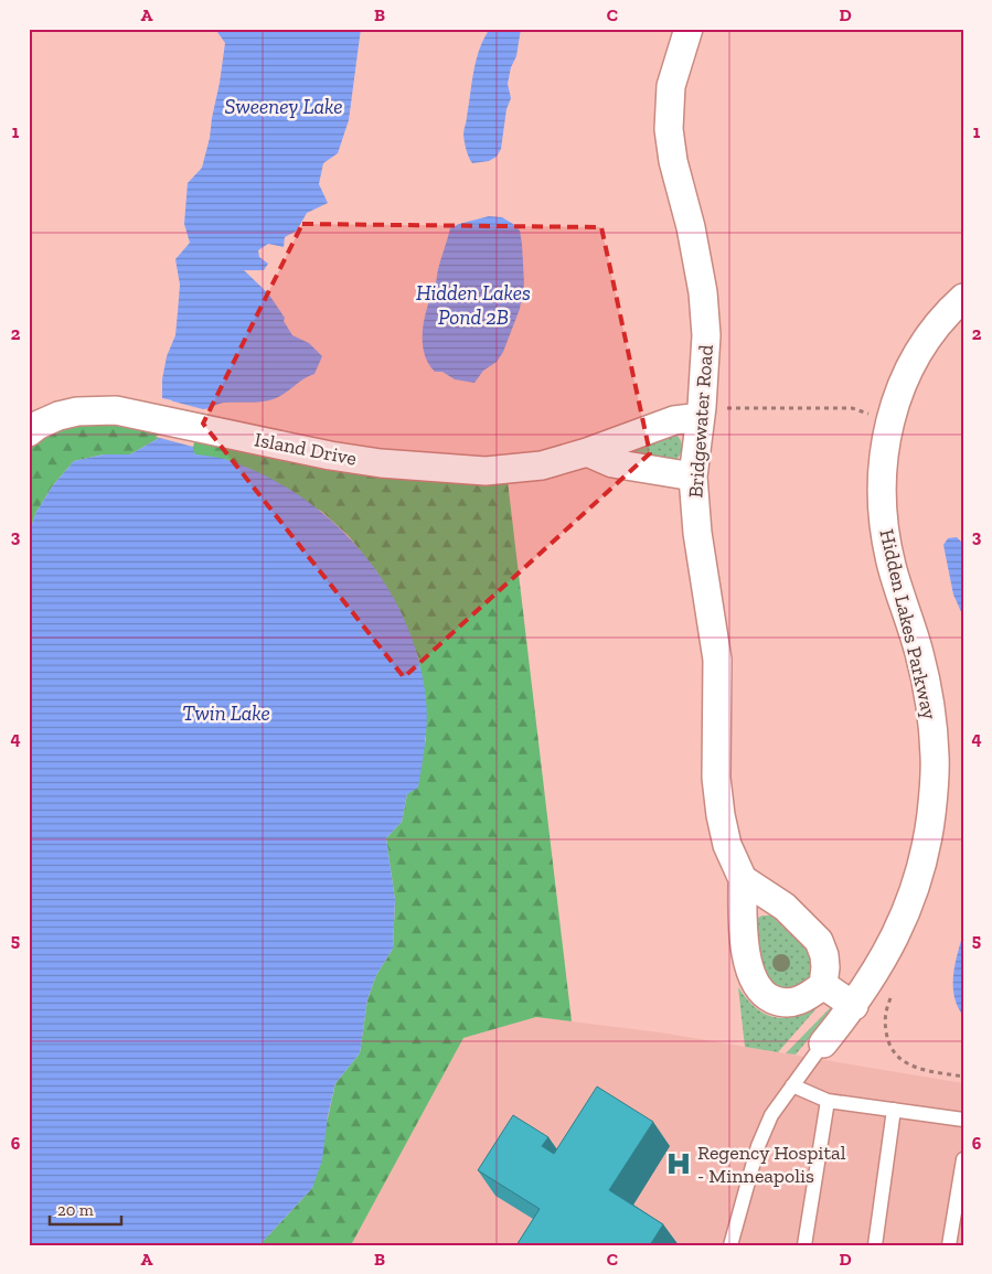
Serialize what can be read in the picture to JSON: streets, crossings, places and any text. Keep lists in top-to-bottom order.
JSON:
{
  "streets": {
    "street": ["Bridgewater Road", "Island Drive", "Hidden Lakes Parkway"]
  },
  "crossings": [
    ["Bridgewater Road", "Island Drive"]
  ],
  "water": ["Sweeney Lake", "Hidden Lakes Pond 2B", "Twin Lake"],
  "places": {
    "hospital": ["Regency Hospital - Minneapolis"]
  },
  "scale_bar": "20 m",
  "grid": {
    "columns": [
      "A",
      "B",
      "C",
      "D"
    ],
    "rows": [
      "1",
      "2",
      "3",
      "4",
      "5",
      "6"
    ]
  }
}
